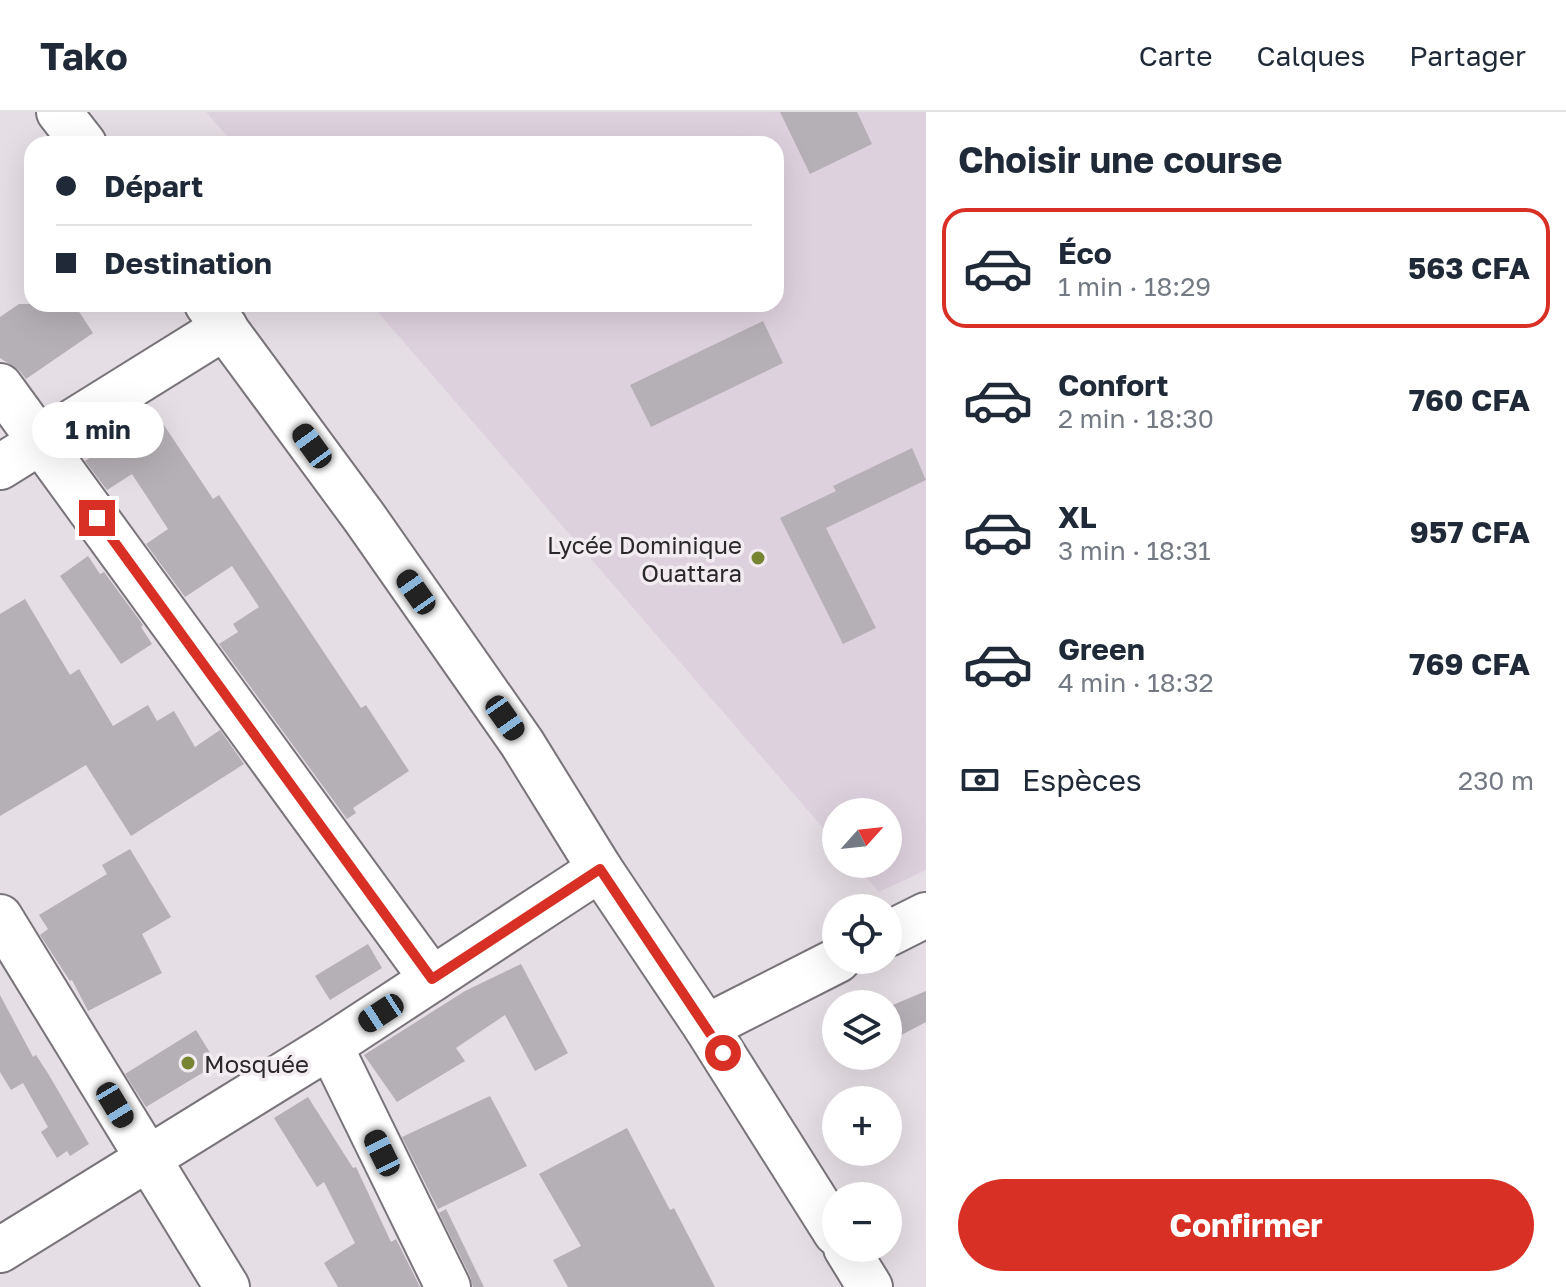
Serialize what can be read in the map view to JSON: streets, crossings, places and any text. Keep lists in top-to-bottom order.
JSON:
{
  "places": ["Lycée Dominique Ouattara", "Mosquée"],
  "north": "top right",
  "page": {
    "header": "Tako",
    "nav": ["Carte", "Calques", "Partager"],
    "heading": "Choisir une course",
    "banner": ["Départ", "Destination"],
    "list": [
      {
        "name": "Éco",
        "note": "1 min · 18:29",
        "value": "563 CFA"
      },
      {
        "name": "Confort",
        "note": "2 min · 18:30",
        "value": "760 CFA"
      },
      {
        "name": "XL",
        "note": "3 min · 18:31",
        "value": "957 CFA"
      },
      {
        "name": "Green",
        "note": "4 min · 18:32",
        "value": "769 CFA"
      }
    ],
    "bubble": "1 min",
    "pay": ["Espèces", "230 m"],
    "map_buttons": ["+", "−"],
    "buttons": "Confirmer"
  }
}
